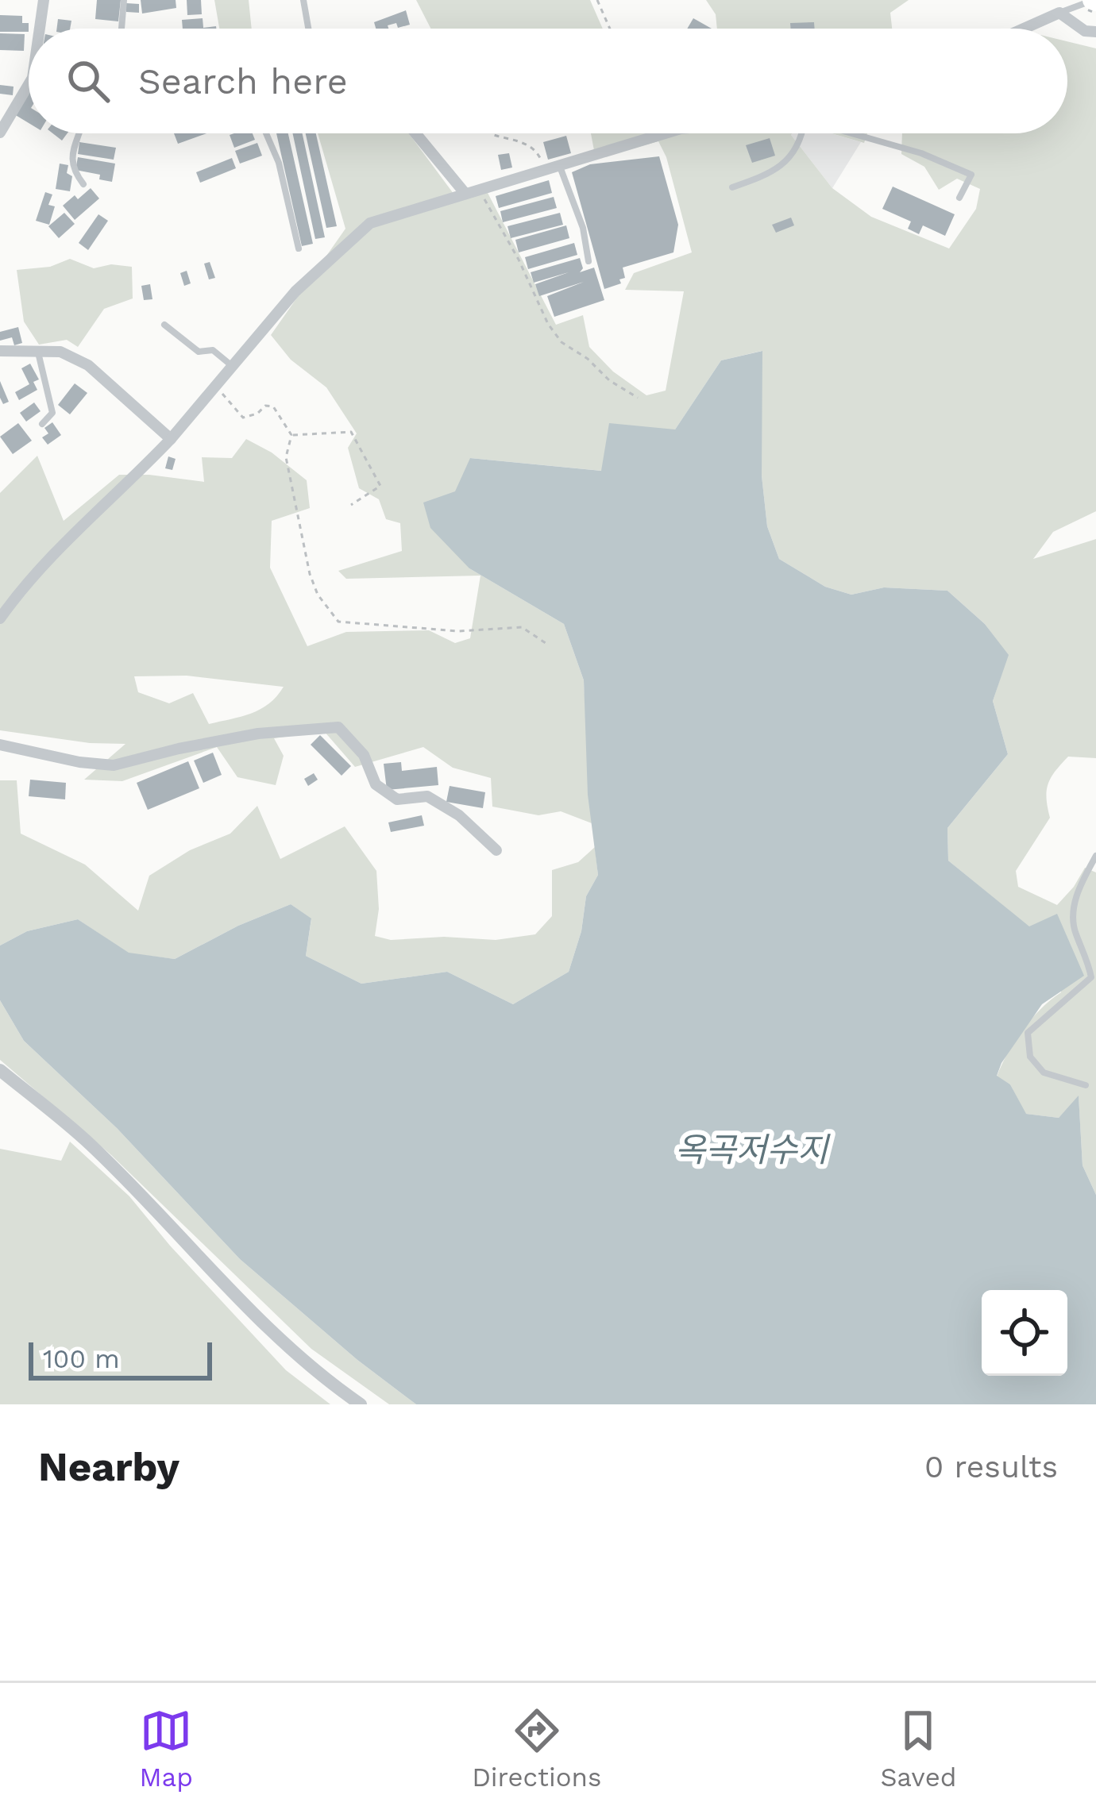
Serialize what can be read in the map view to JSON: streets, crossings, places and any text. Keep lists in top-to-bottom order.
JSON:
{
  "water": ["옥곡저수지"],
  "scale_bar": "100 m",
  "page": {
    "search": "Search here",
    "scale": "100 m",
    "heading": ["Nearby", "0 results"],
    "nav": ["Map", "Directions", "Saved"]
  }
}
